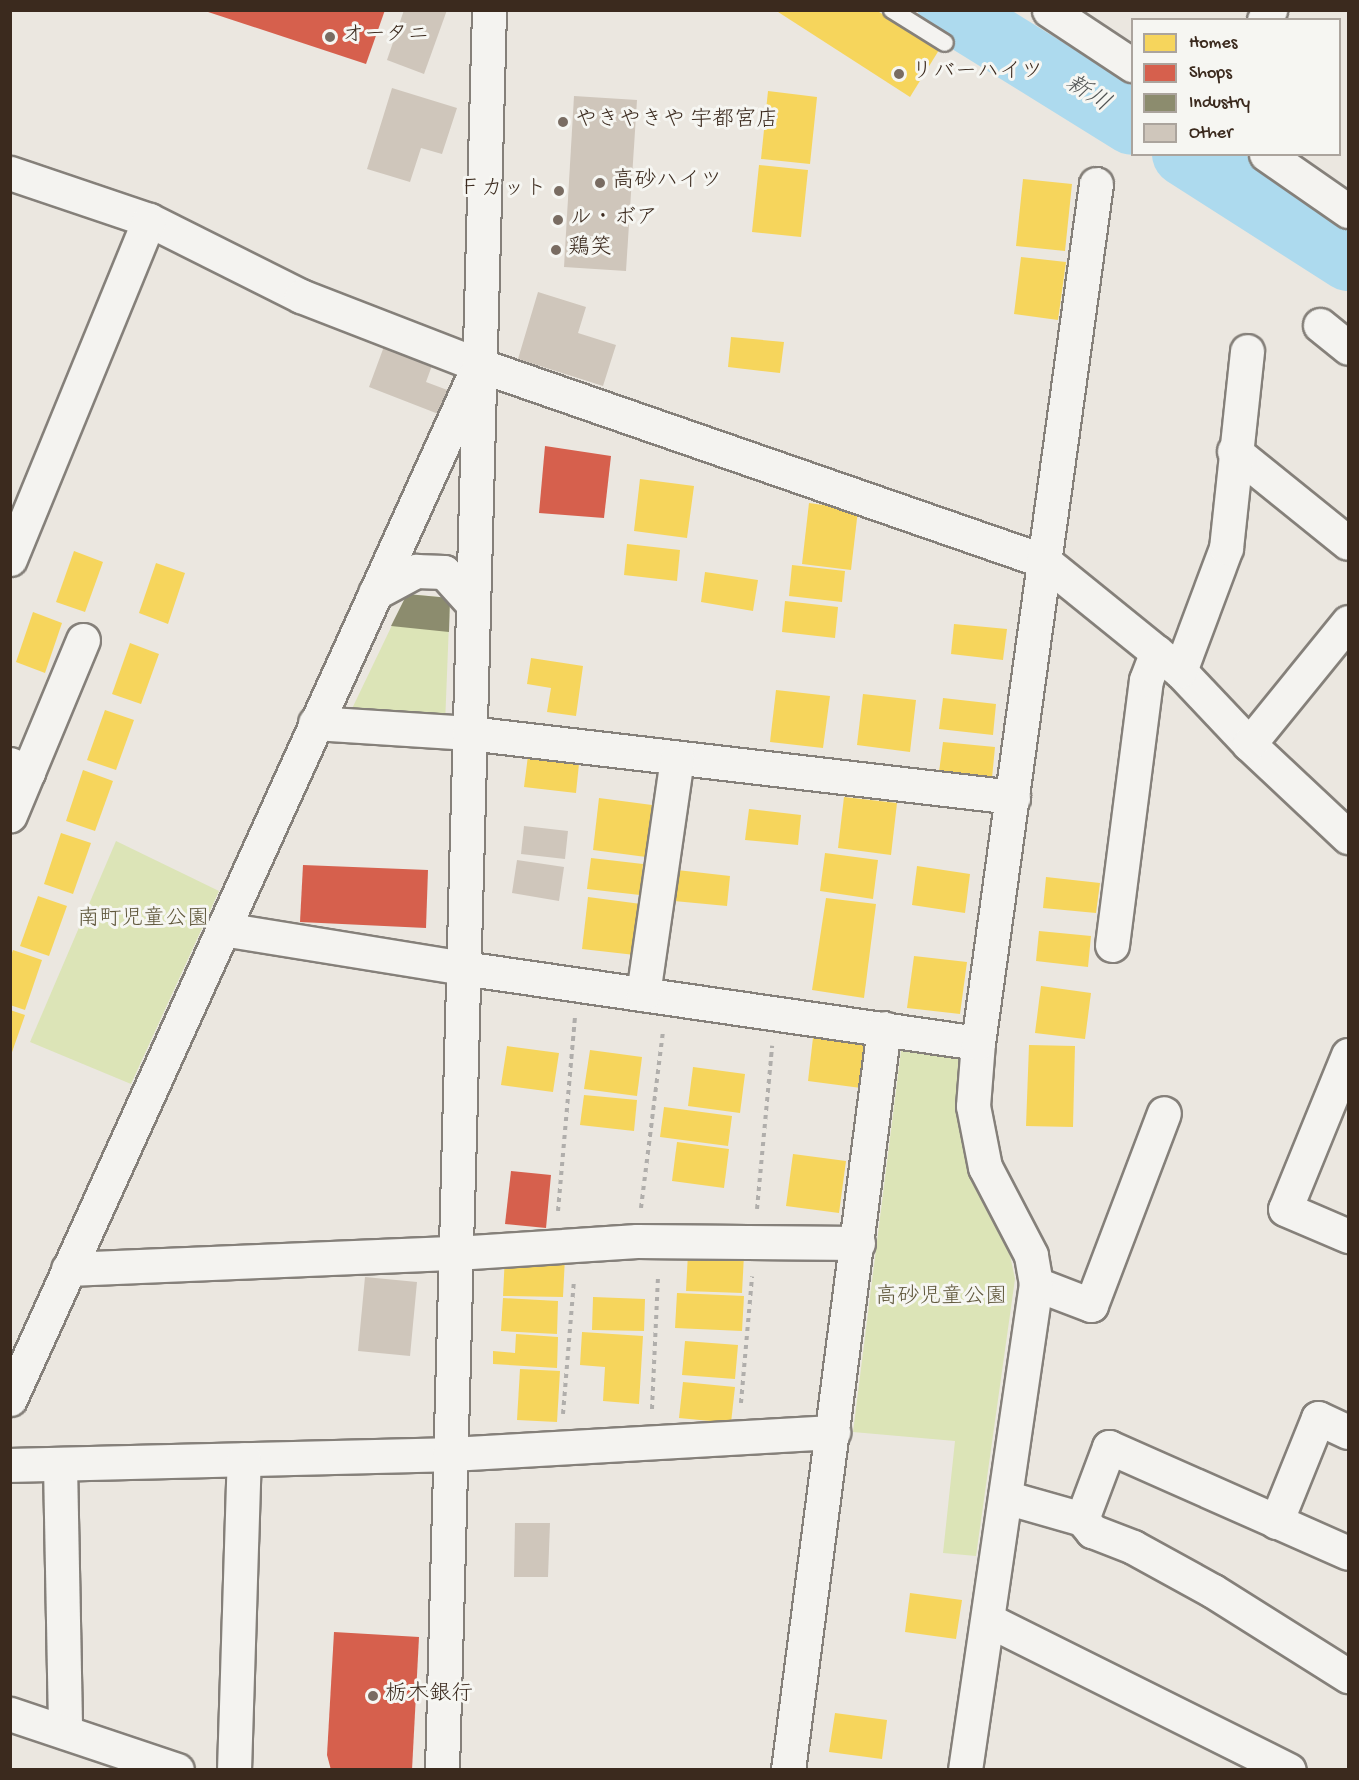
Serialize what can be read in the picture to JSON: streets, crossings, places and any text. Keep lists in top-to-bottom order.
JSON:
{
  "water": ["新川"],
  "parks": ["南町児童公園", "高砂児童公園"],
  "places": [
    "オータニ",
    "リバーハイツ",
    "やきやきや 宇都宮店",
    "高砂ハイツ",
    "Ｆカット",
    "ル・ボア",
    "鶏笑",
    "栃木銀行"
  ],
  "legend": [
    "Homes",
    "Shops",
    "Industry",
    "Other"
  ]
}
